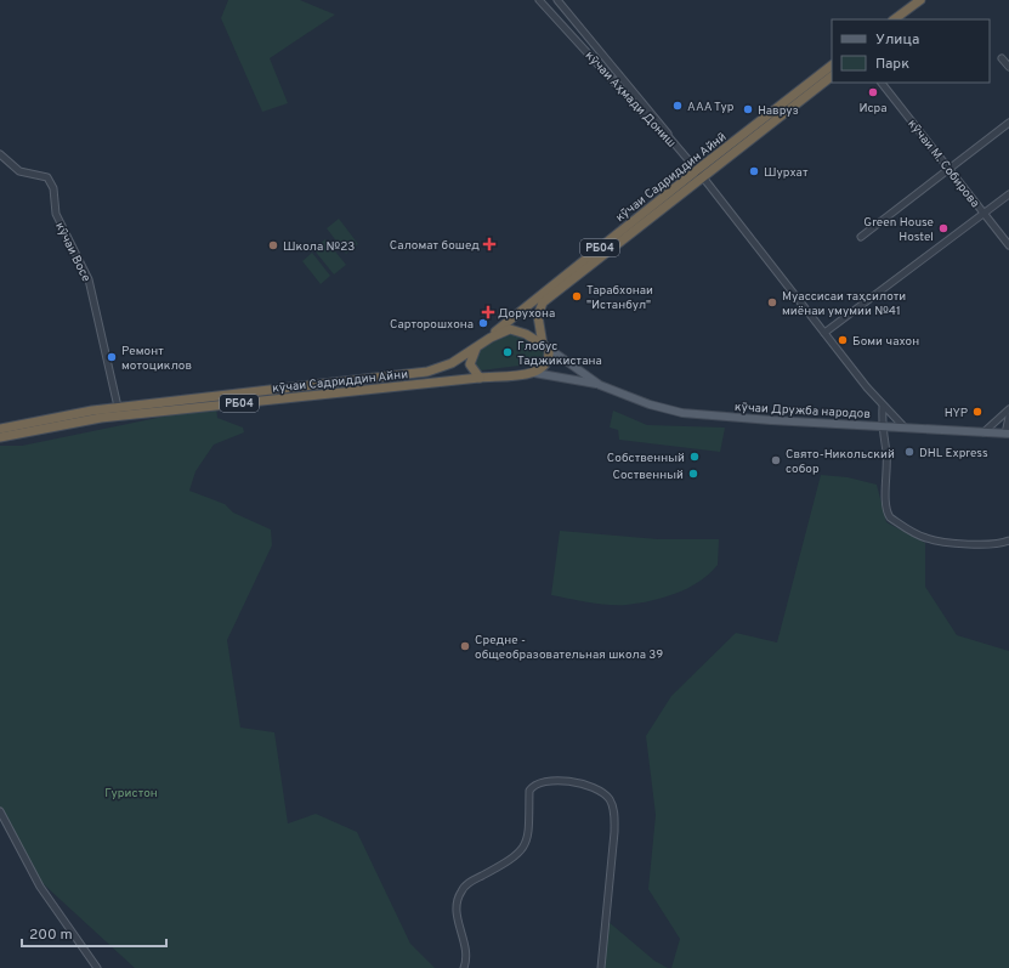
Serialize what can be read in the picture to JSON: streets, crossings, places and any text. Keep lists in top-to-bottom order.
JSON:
{
  "streets": {
    "highway": ["кӯчаи Садриддин Айнӣ", "РБ04", "кӯчаи Садриддин Айни"],
    "main road": ["кӯчаи Дружба народов"],
    "street": ["кӯчаи Аҳмади Дониш", "кӯчаи М. Собирова", "кӯчаи Восе"]
  },
  "crossings": [
    ["кӯчаи Аҳмади Дониш", "кӯчаи Садриддин Айнӣ"],
    ["кӯчаи Аҳмади Дониш", "кӯчаи Дружба народов"],
    ["кӯчаи Садриддин Айнӣ", "РБ04"],
    ["РБ04", "кӯчаи Садриддин Айни"],
    ["кӯчаи Восе", "кӯчаи Садриддин Айни"]
  ],
  "parks": ["Гуристон"],
  "places": {
    "other": [
      "Исра",
      "ААА Тур",
      "Навруз",
      "Шурхат",
      "Green House Hostel",
      "Школа №23",
      "Тарабхонаи \"Истанбул\"",
      "Муассисаи таҳсилоти миёнаи умумии №41",
      "Сарторошхона",
      "Боми чахон",
      "Глобус Таджикистана",
      "Ремонт мотоциклов",
      "HYP",
      "DHL Express",
      "Собственный",
      "Свято-Никольский собор",
      "Соственный",
      "Средне - общеобразовательная школа 39"
    ],
    "health": ["Саломат бошед", "Дорухона"]
  },
  "legend": ["Улица", "Парк"],
  "scale_bar": "200 m"
}
